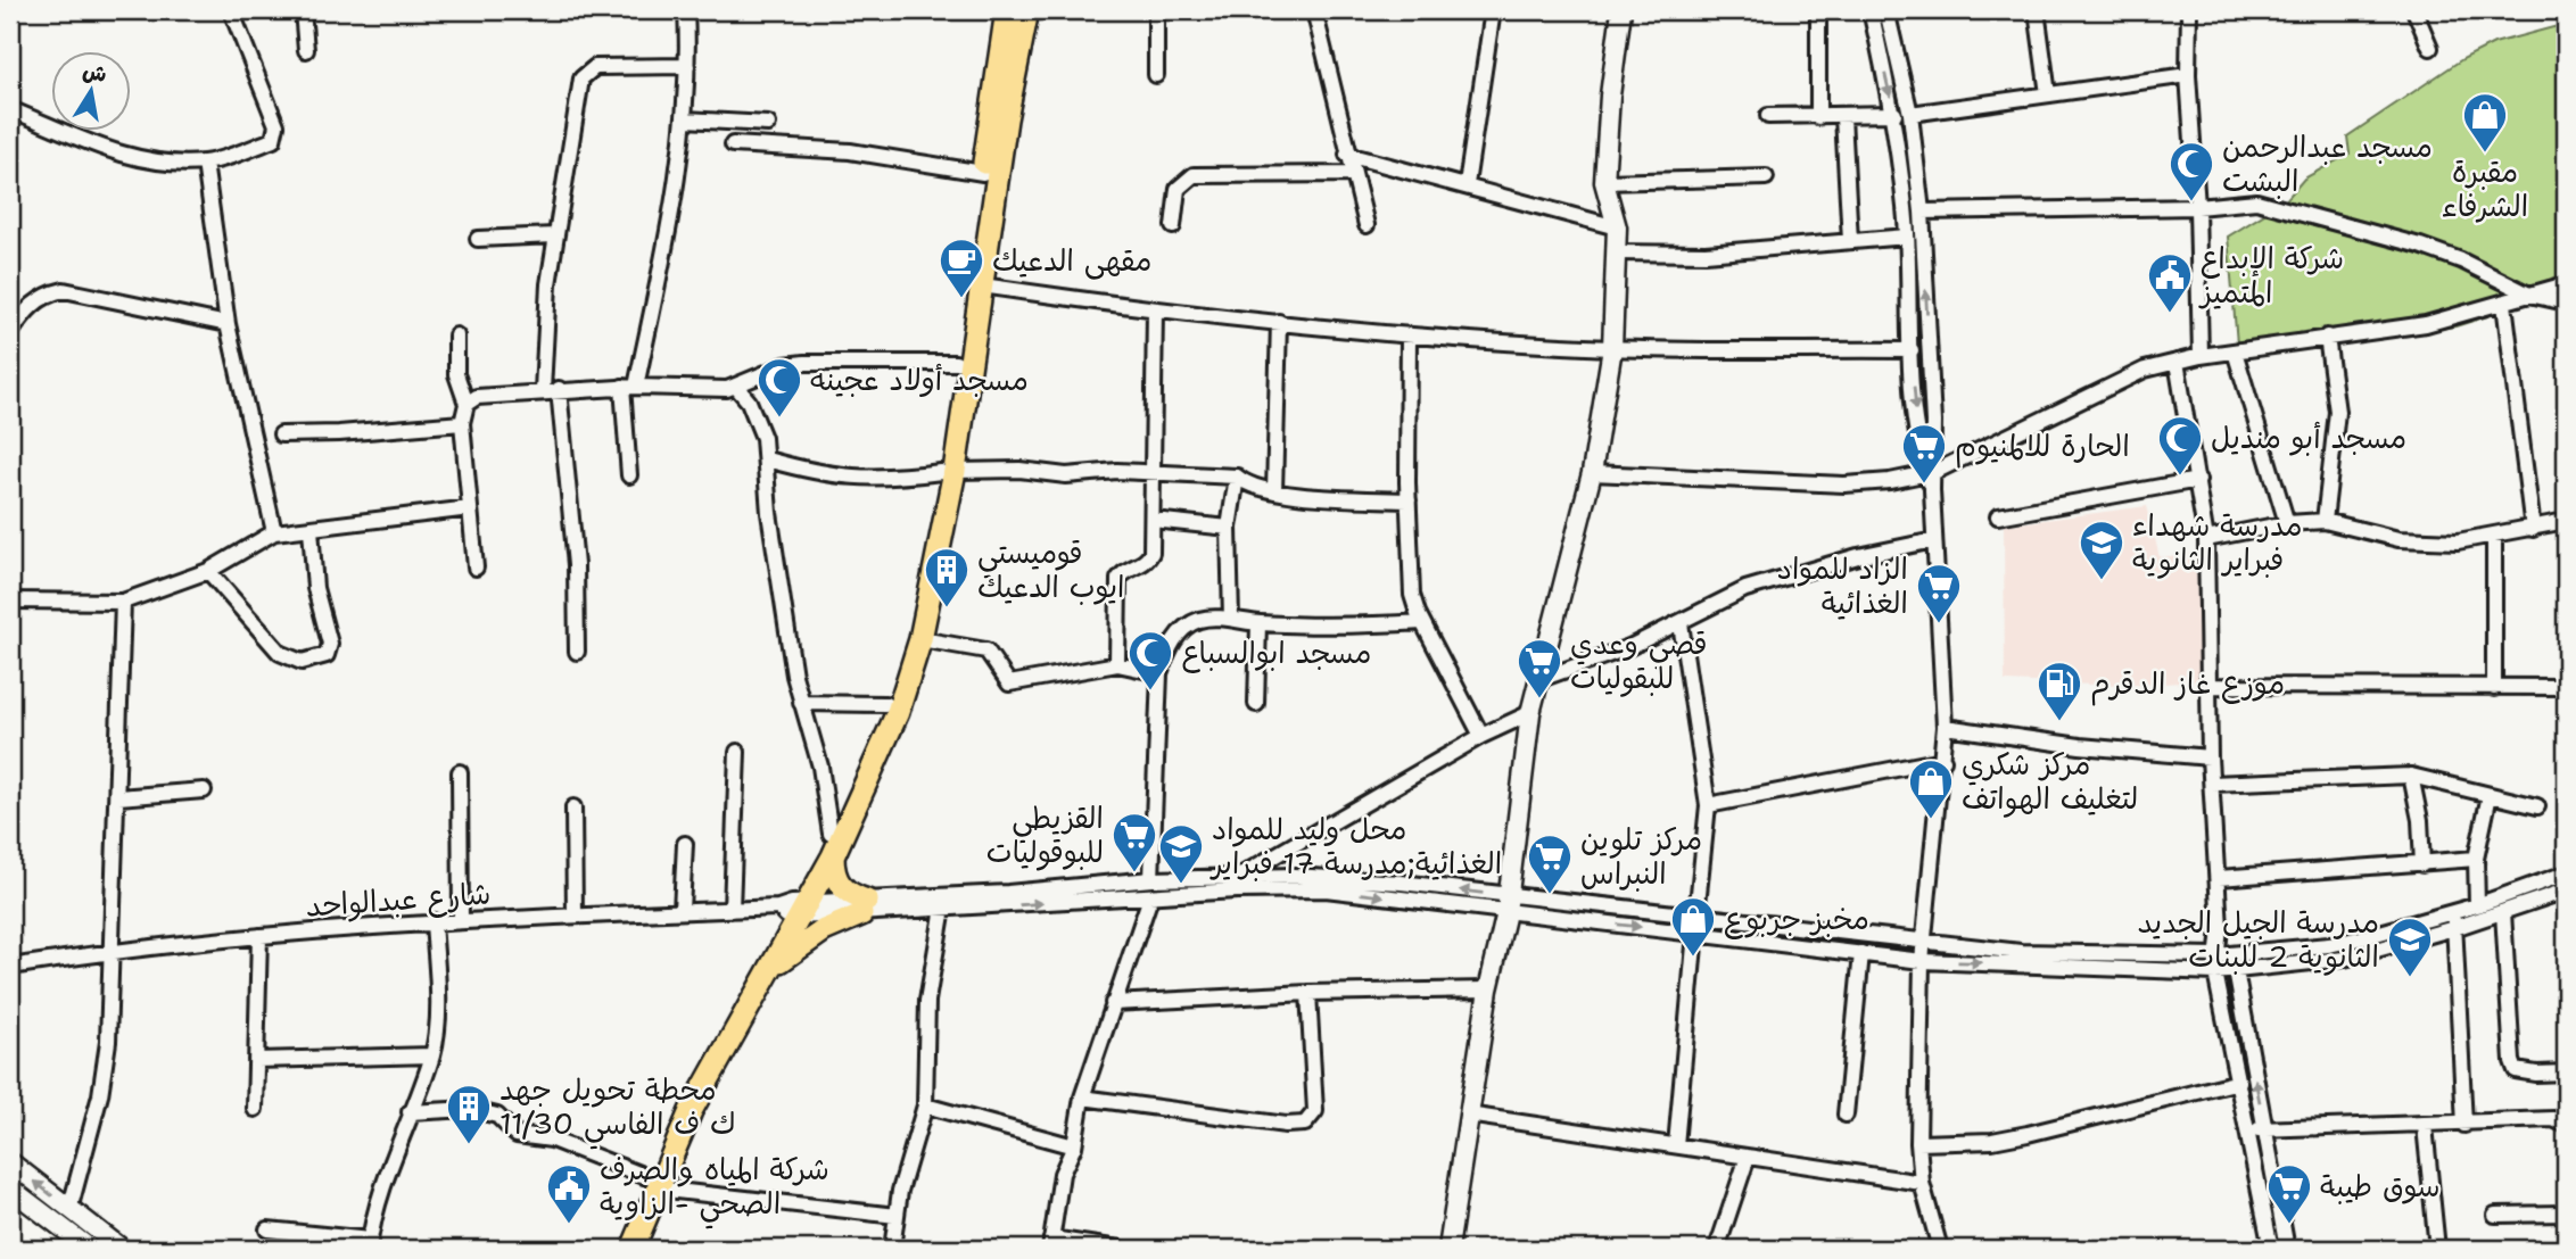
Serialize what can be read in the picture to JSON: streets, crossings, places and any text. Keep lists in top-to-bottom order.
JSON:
{
  "streets": {
    "street": ["شارع عبدالواحد"]
  },
  "places": {
    "shop": ["مقبرة الشرفاء", "مركز شكري لتغليف الهواتف", "مخبز جربوع"],
    "mosque": [
      "مسجد عبدالرحمن البشت",
      "مسجد أولاد عجينه",
      "مسجد أبو منديل",
      "مسجد ابوالسباع"
    ],
    "cafe": ["مقهى الدعيك"],
    "public building": ["شركة الإبداع المتميز", "شركة المياه والصرف الصحي -الزاوية"],
    "supermarket": [
      "الحارة للالمنيوم",
      "الزاد للمواد الغذائية",
      "قصي وعدي للبقوليات",
      "القزيطي للبوقوليات",
      "مركز تلوين النبراس",
      "سوق طيبة"
    ],
    "school or university": ["مدرسة شهداء فبراير الثانوية", "محل وليد للمواد الغذائية;مدرسة 17 فبراير", "مدرسة الجيل الجديد الثانوية 2 للبنات"],
    "building": ["قوميستي ايوب الدعيك", "محطة تحويل جهد 11/30 ك ف الفاسي"],
    "fuel station": ["موزع غاز الدقرم"]
  },
  "north": "top"
}
